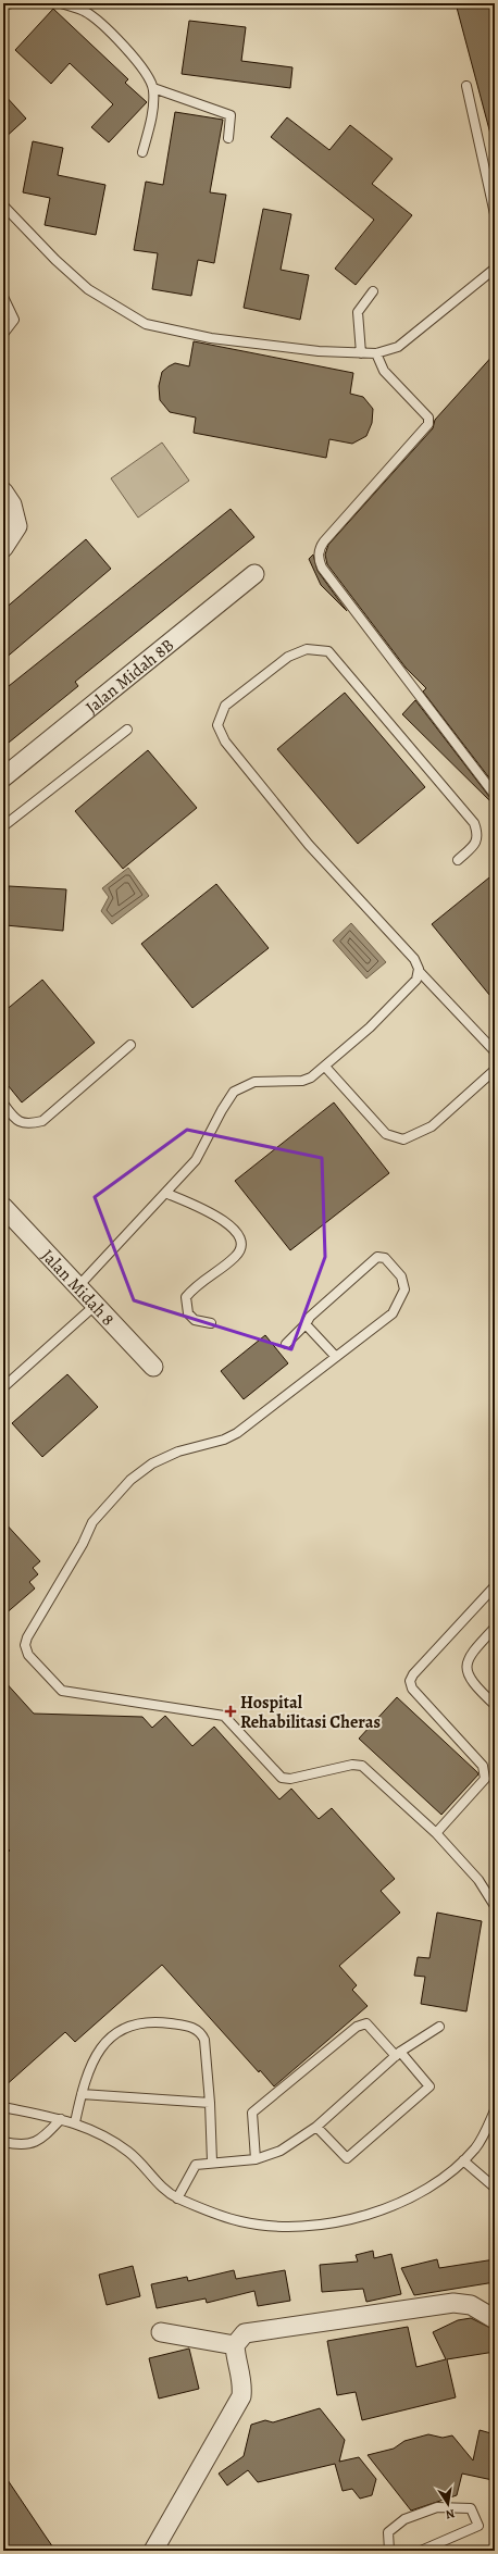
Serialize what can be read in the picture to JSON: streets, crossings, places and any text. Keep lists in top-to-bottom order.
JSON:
{
  "streets": {
    "street": ["Jalan Midah 8B", "Jalan Midah 8"]
  },
  "places": {
    "health": ["Hospital Rehabilitasi Cheras"]
  },
  "north": "bottom"
}
